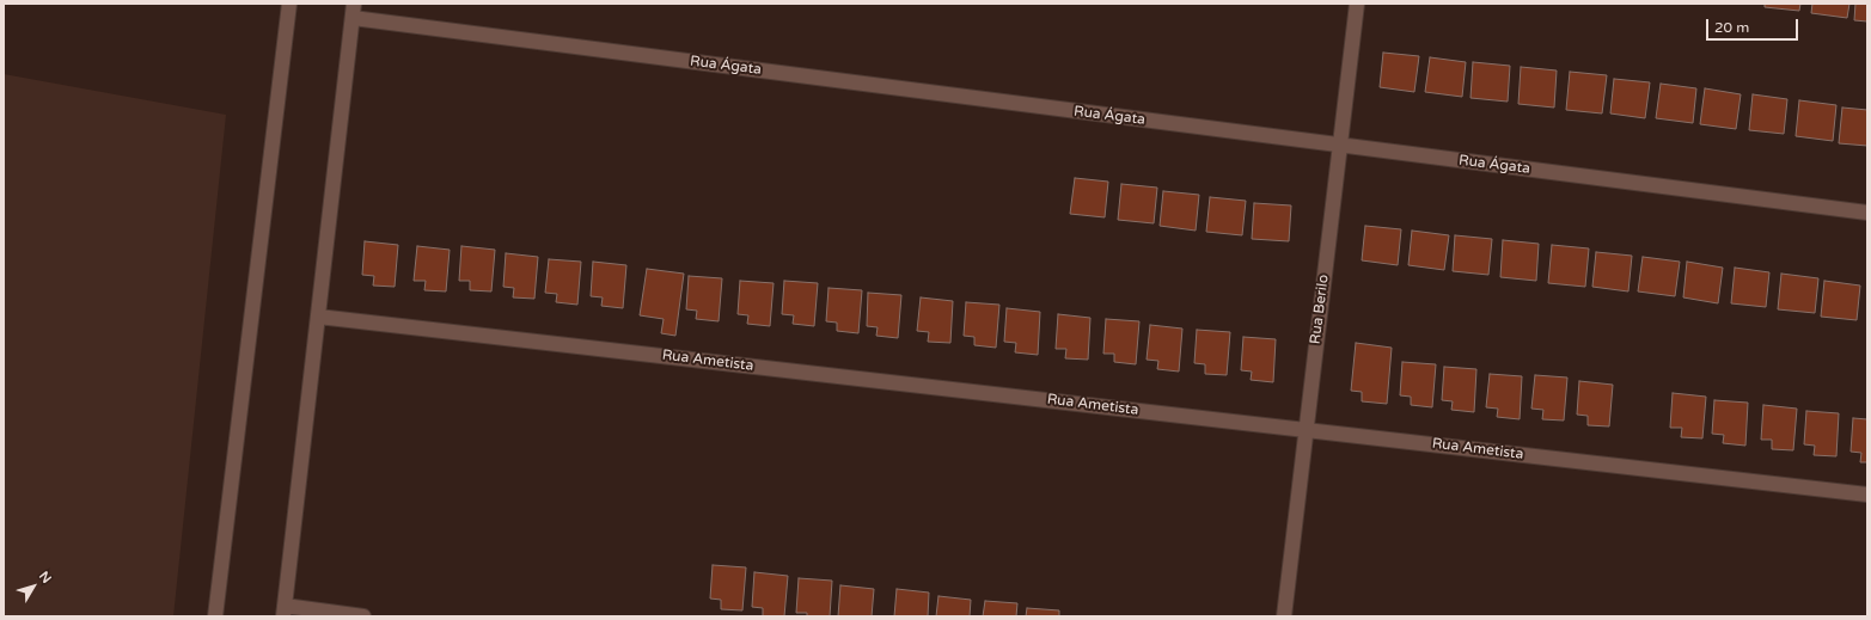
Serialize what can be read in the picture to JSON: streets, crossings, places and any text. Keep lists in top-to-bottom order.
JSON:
{
  "streets": {
    "street": ["Rua Ágata", "Rua Berilo", "Rua Ametista"]
  },
  "crossings": [
    ["Rua Ágata", "Rua Berilo"],
    ["Rua Berilo", "Rua Ametista"]
  ],
  "scale_bar": "20 m",
  "north": "top right"
}
